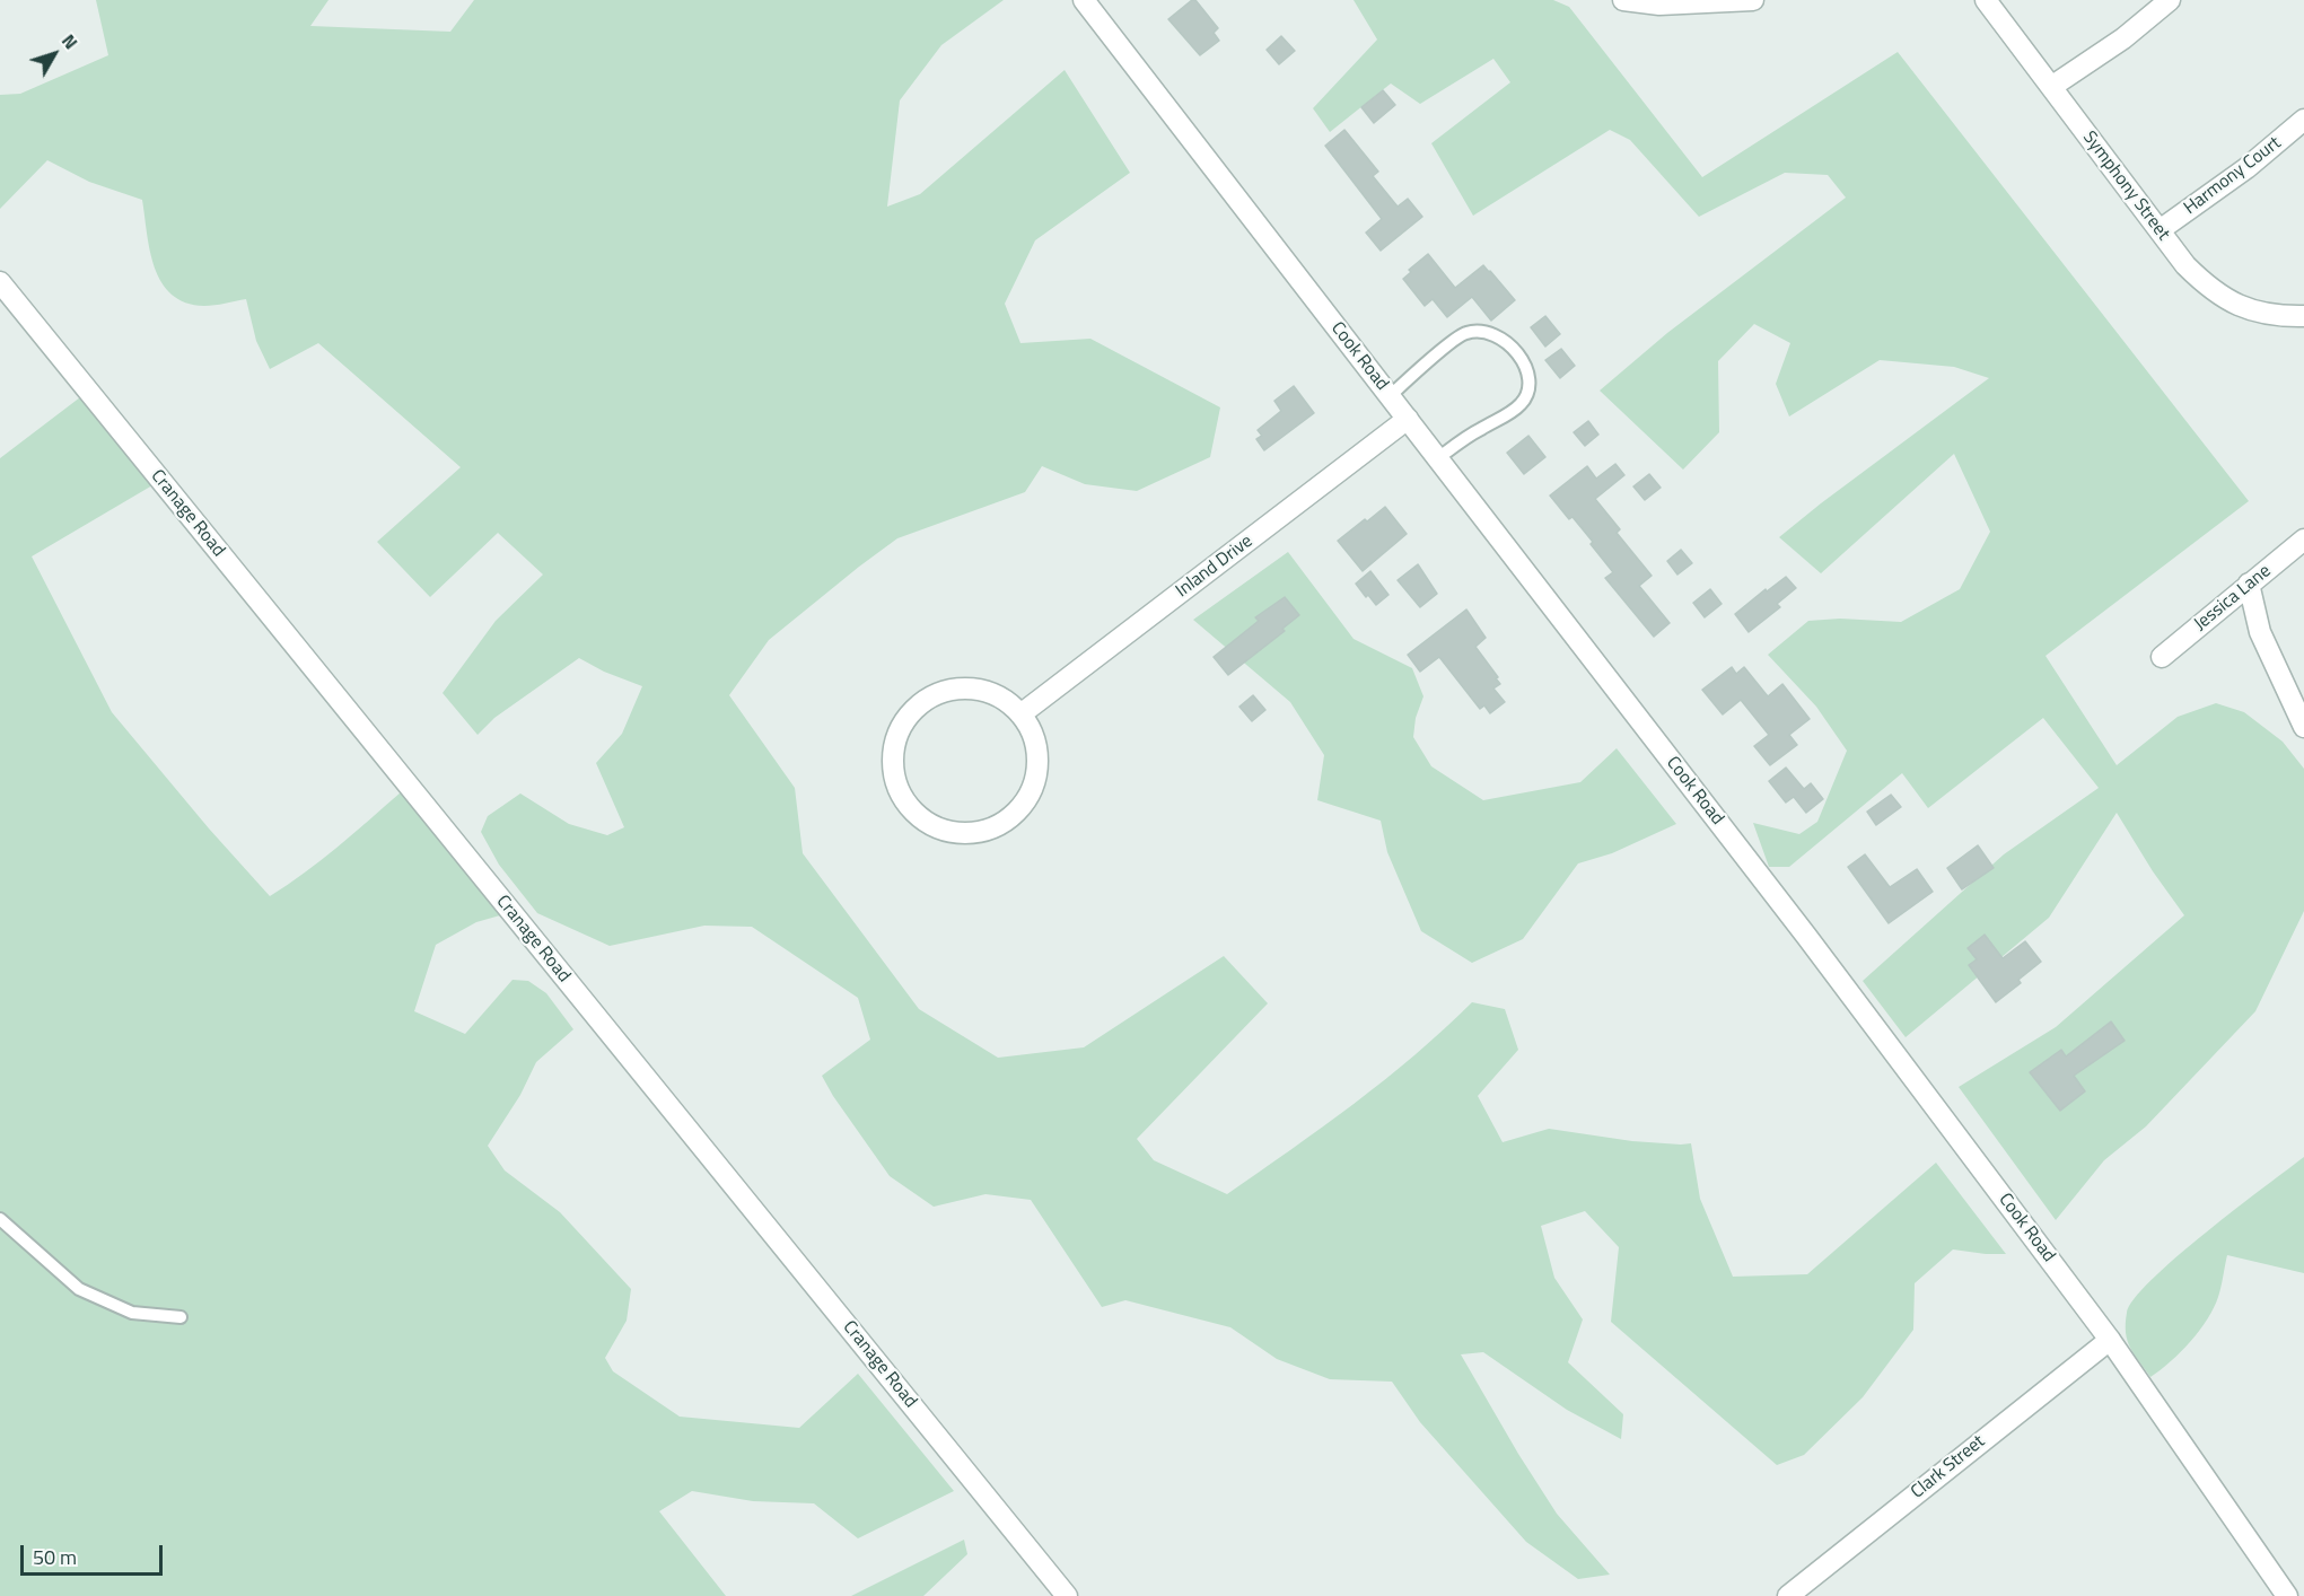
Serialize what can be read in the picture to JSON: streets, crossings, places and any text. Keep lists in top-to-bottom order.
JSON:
{
  "streets": {
    "street": [
      "Harmony Court",
      "Symphony Street",
      "Cook Road",
      "Cranage Road",
      "Inland Drive",
      "Jessica Lane",
      "Clark Street"
    ]
  },
  "crossings": [
    ["Harmony Court", "Symphony Street"],
    ["Cook Road", "Inland Drive"],
    ["Cook Road", "Clark Street"]
  ],
  "scale_bar": "50 m",
  "north": "top right"
}
